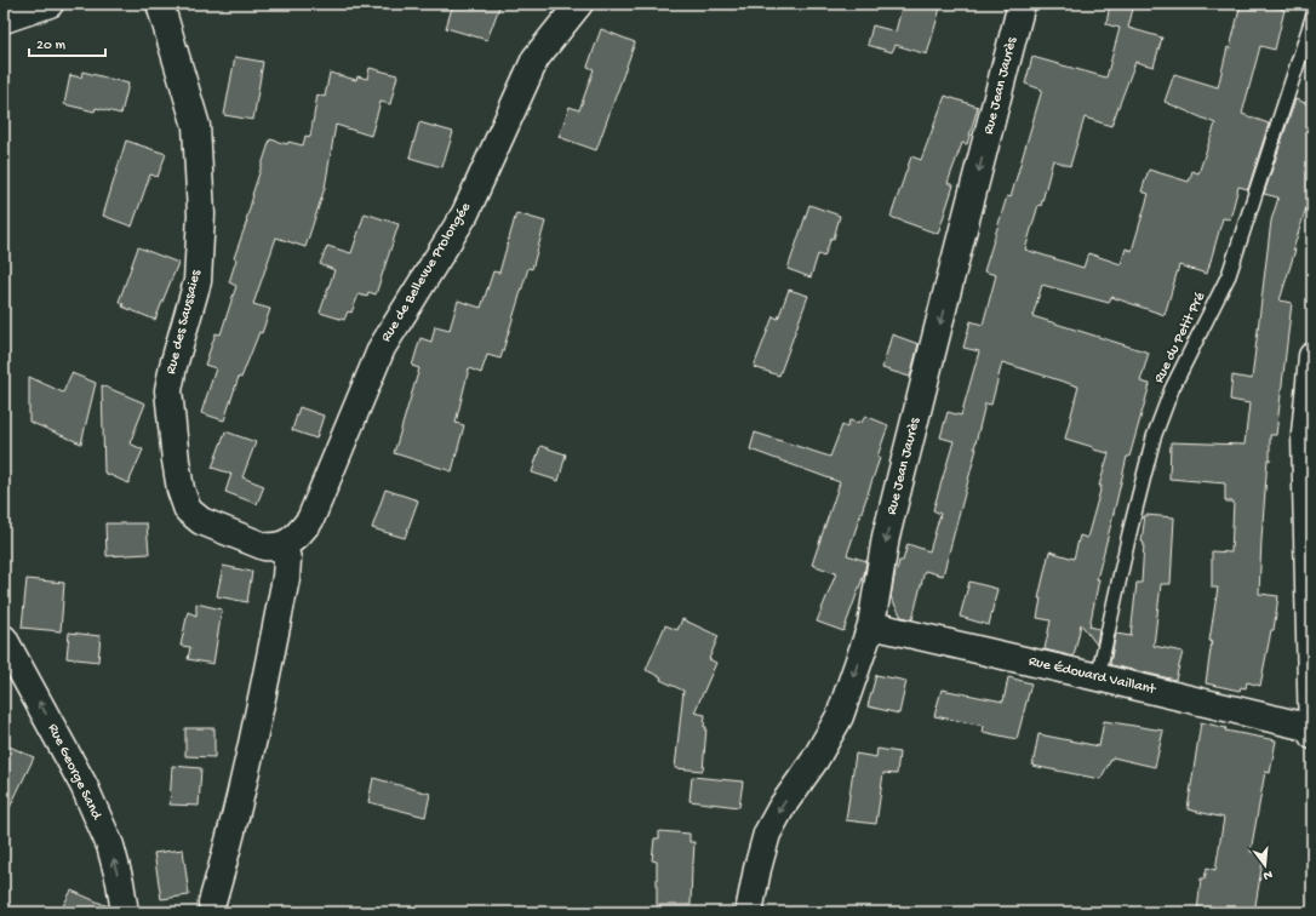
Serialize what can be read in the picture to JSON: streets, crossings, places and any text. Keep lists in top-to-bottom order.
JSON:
{
  "streets": {
    "street": [
      "Rue Jean Jaurès",
      "Rue de Bellevue Prolongée",
      "Rue des Saussaies",
      "Rue Édouard Vaillant",
      "Rue George Sand"
    ],
    "lane": ["Rue du Petit Pré"]
  },
  "crossings": [
    ["Rue Jean Jaurès", "Rue Édouard Vaillant"],
    ["Rue de Bellevue Prolongée", "Rue des Saussaies"],
    ["Rue du Petit Pré", "Rue Édouard Vaillant"]
  ],
  "one_way": ["Rue Jean Jaurès", "Rue George Sand"],
  "scale_bar": "20 m",
  "north": "bottom"
}
